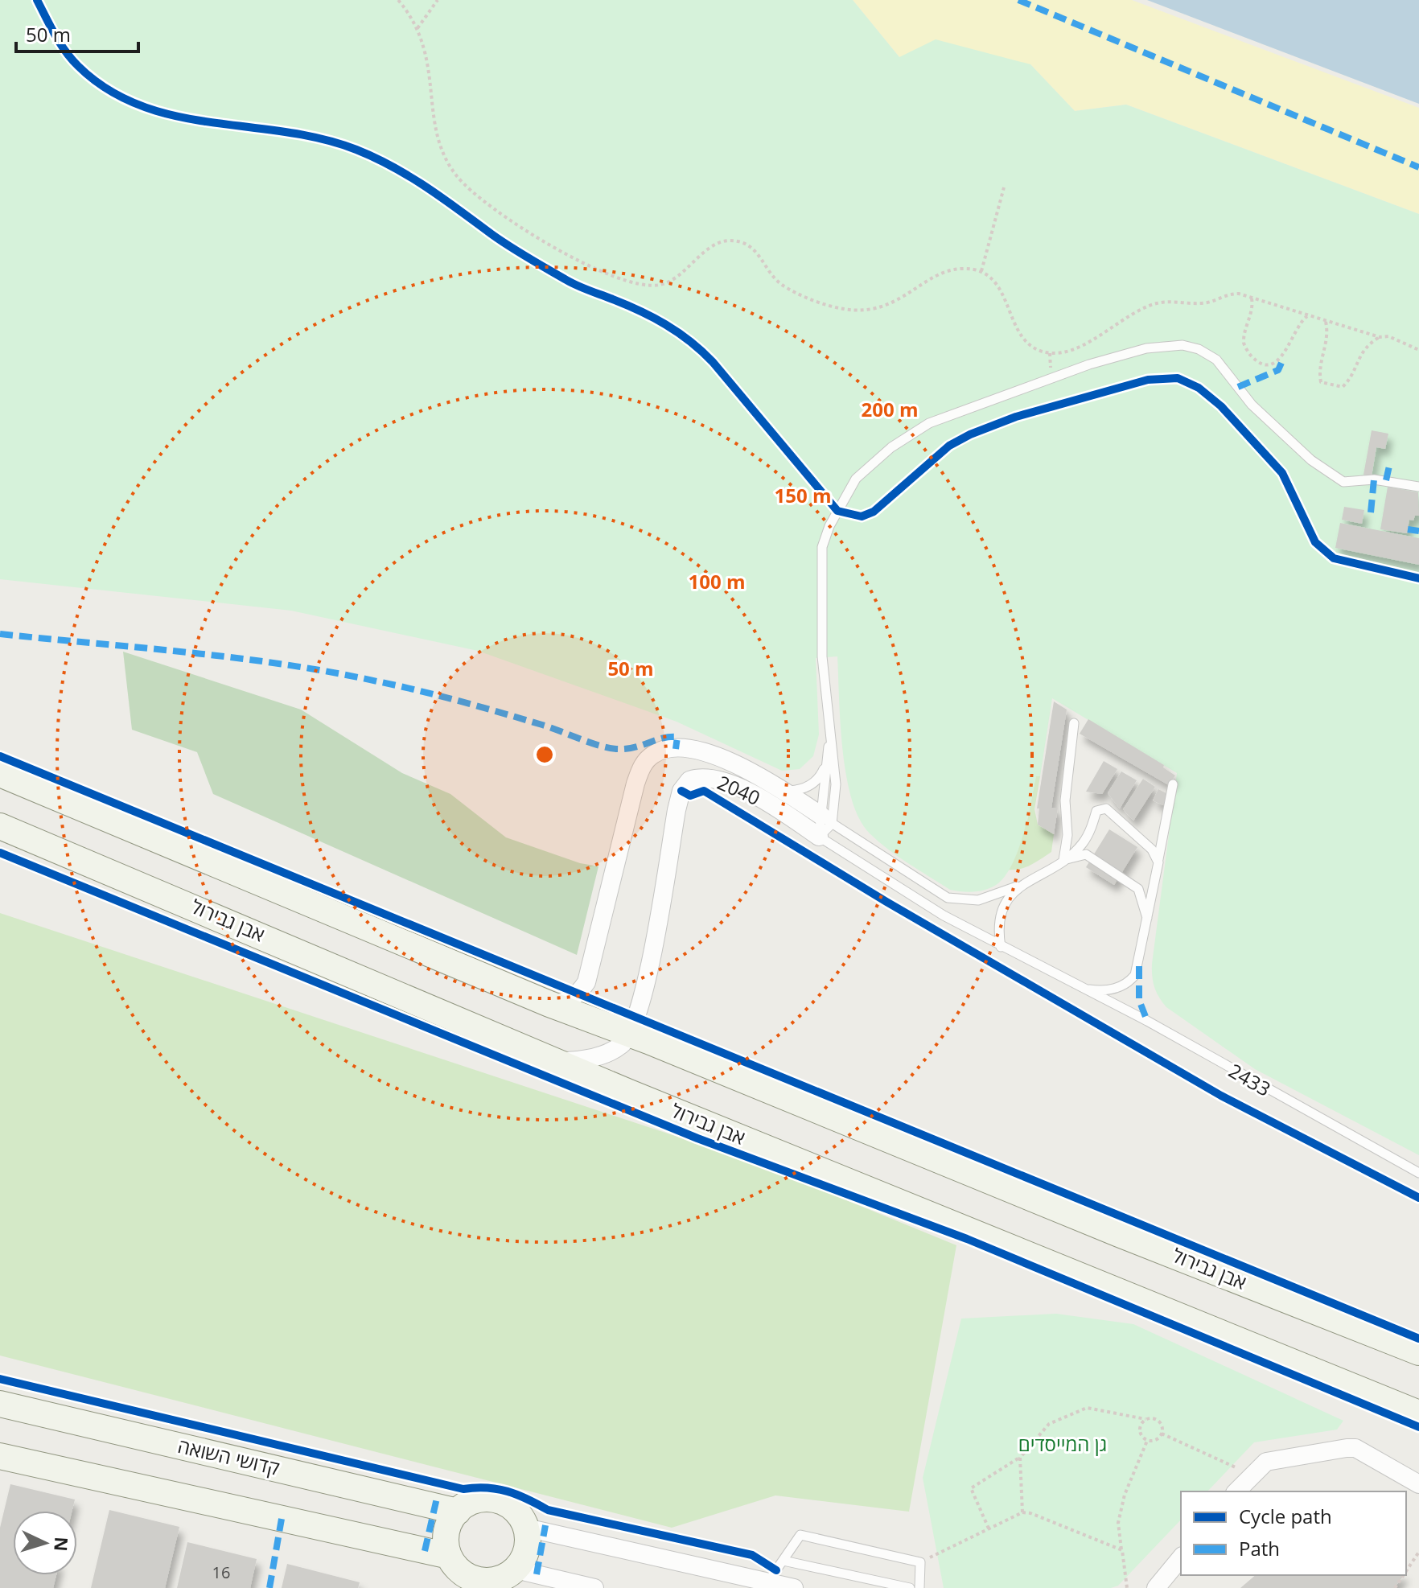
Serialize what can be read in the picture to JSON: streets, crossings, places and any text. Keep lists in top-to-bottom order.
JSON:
{
  "streets": {
    "street": ["2040", "אבן גבירול", "קדושי השואה"],
    "lane": ["2433"]
  },
  "crossings": [
    ["2040", "אבן גבירול"],
    ["2040", "2433"]
  ],
  "parks": ["גן המייסדים"],
  "house_numbers": ["16"],
  "legend": ["Cycle path", "Path"],
  "scale_bar": "50 m",
  "north": "right",
  "rings": [
    "200 m",
    "150 m",
    "100 m",
    "50 m"
  ]
}
